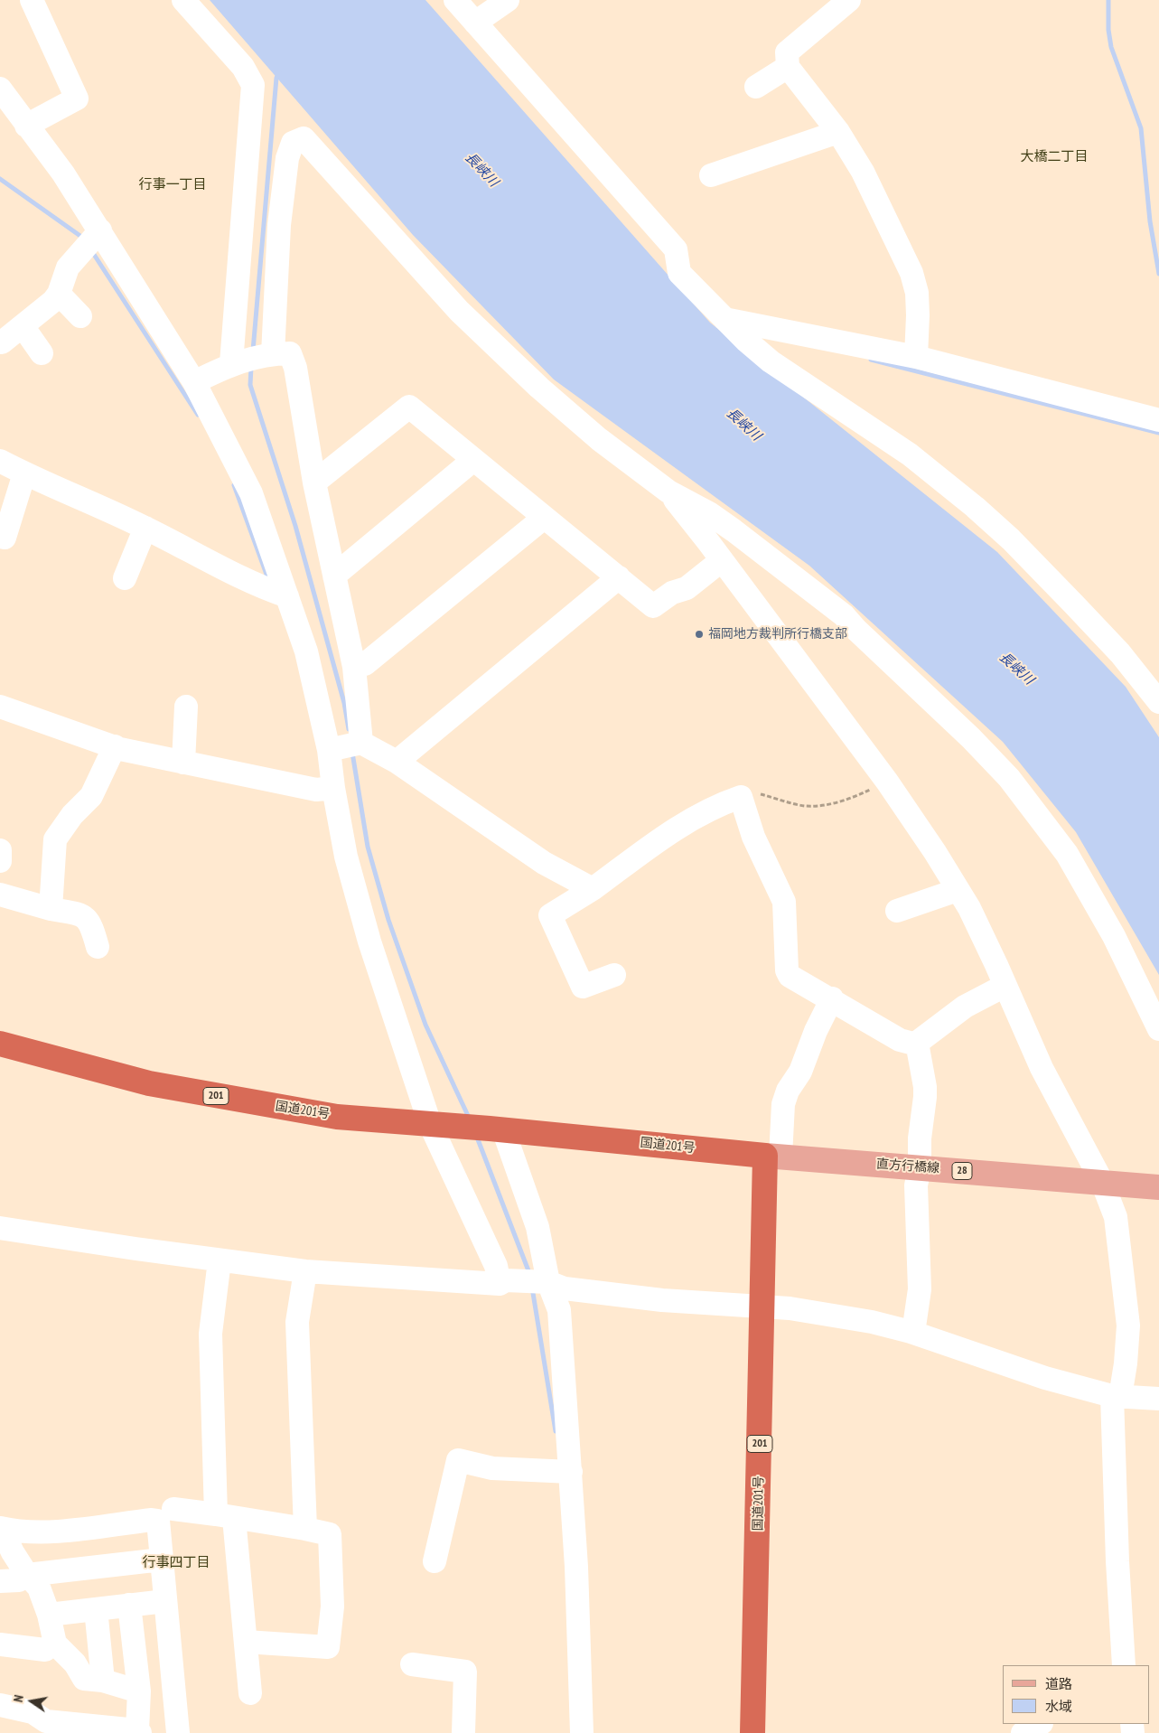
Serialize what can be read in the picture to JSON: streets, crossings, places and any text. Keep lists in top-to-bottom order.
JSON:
{
  "streets": {
    "highway": ["201", "国道201号"],
    "main road": ["直方行橋線", "28"]
  },
  "crossings": [
    ["国道201号", "直方行橋線"]
  ],
  "districts": ["大橋二丁目", "行事一丁目", "行事四丁目"],
  "water": ["長峡川"],
  "places": ["福岡地方裁判所行橋支部"],
  "legend": ["道路", "水域"],
  "north": "left"
}
